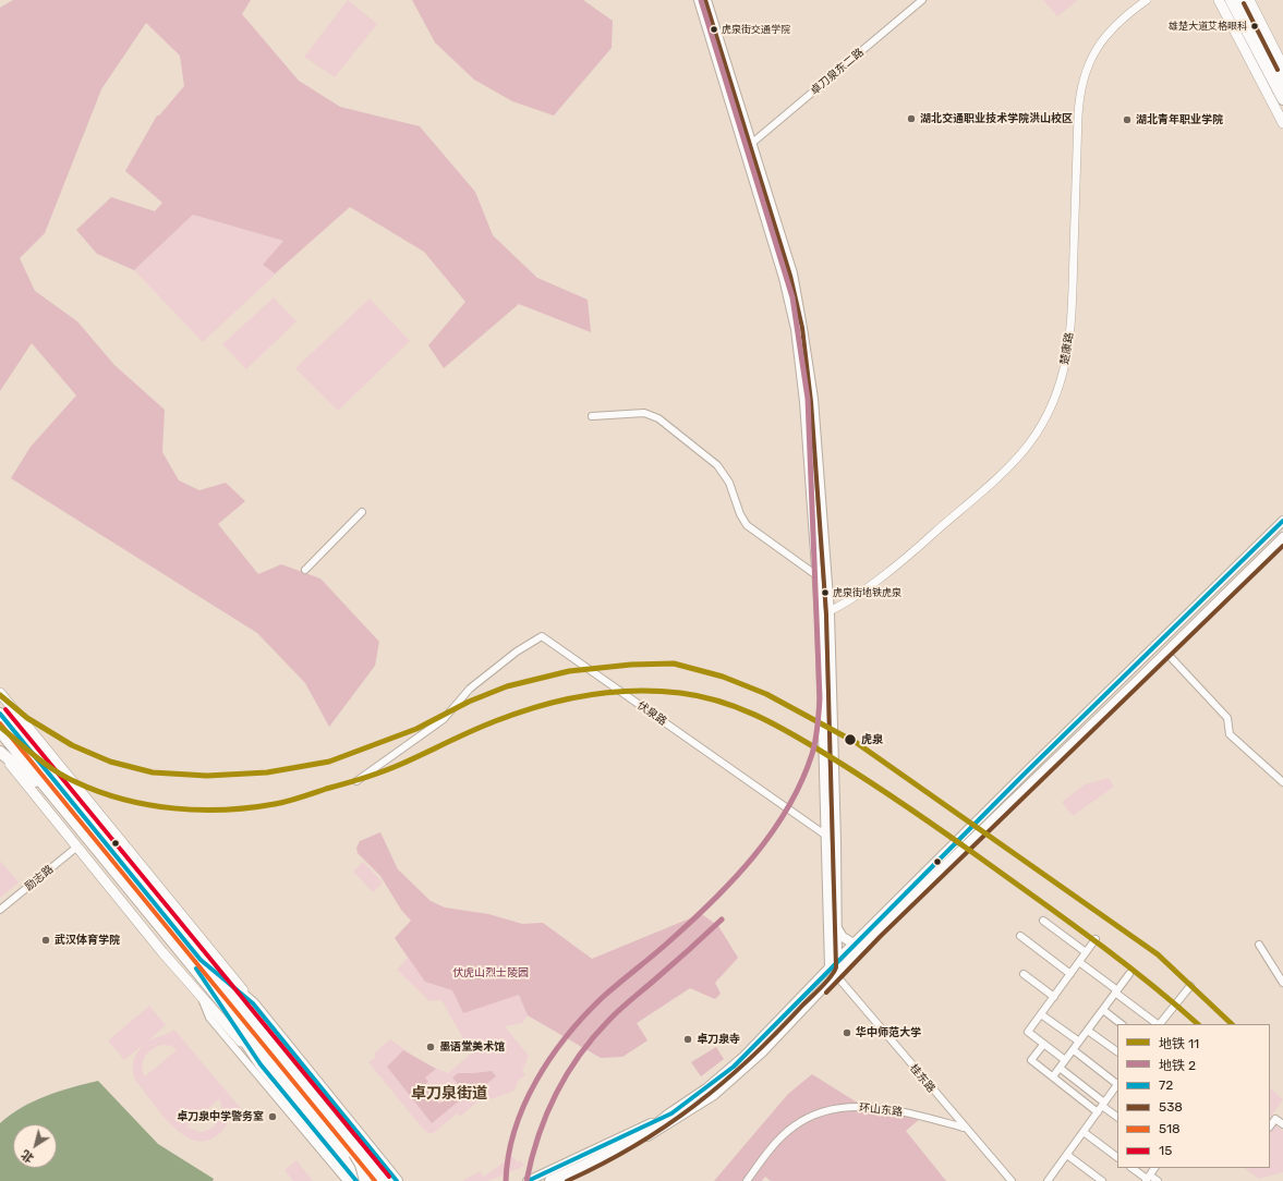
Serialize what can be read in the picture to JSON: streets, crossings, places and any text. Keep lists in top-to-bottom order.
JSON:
{
  "streets": {
    "street": [
      "卓刀泉东二路",
      "楚康路",
      "伏泉路",
      "励志路",
      "桂东路",
      "环山东路"
    ]
  },
  "crossings": [
    ["桂东路", "环山东路"]
  ],
  "districts": ["卓刀泉街道"],
  "parks": ["伏虎山烈士陵园"],
  "places": [
    "雄楚大道艾格眼科",
    "虎泉街交通学院",
    "湖北交通职业技术学院洪山校区",
    "湖北青年职业学院",
    "虎泉街地铁虎泉",
    "虎泉",
    "武汉体育学院",
    "华中师范大学",
    "卓刀泉寺",
    "墨语堂美术馆",
    "卓刀泉中学警务室"
  ],
  "lines": [
    "metro line 2",
    "transit line 538",
    "transit line 72",
    "metro line 11",
    "transit line 15",
    "transit line 518"
  ],
  "legend": [
    "地铁 11",
    "地铁 2",
    "72",
    "538",
    "518",
    "15"
  ],
  "north": "bottom left"
}
